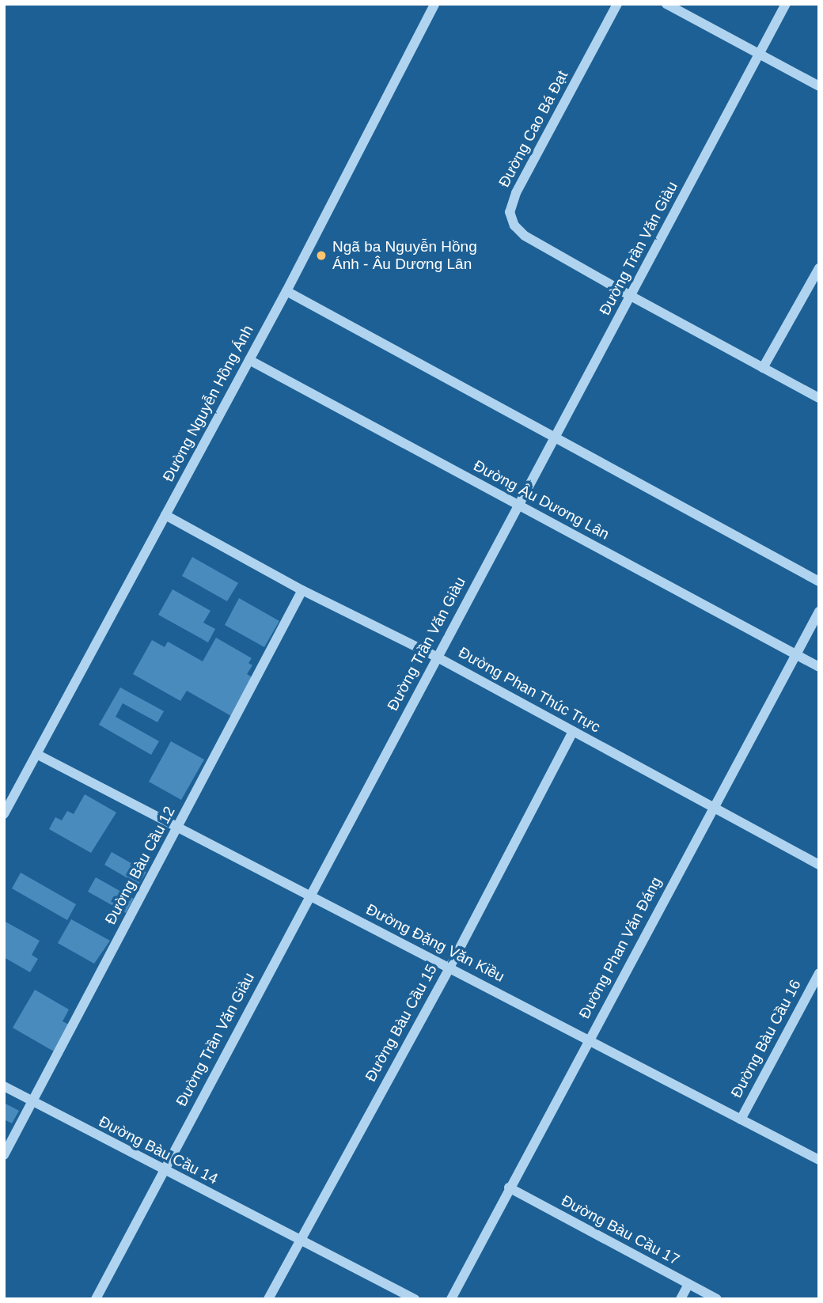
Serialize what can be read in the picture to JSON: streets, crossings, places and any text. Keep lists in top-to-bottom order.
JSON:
{
  "streets": {
    "street": [
      "Đường Cao Bá Đạt",
      "Đường Trần Văn Giàu",
      "Đường Nguyễn Hồng Ánh",
      "Đường Âu Dương Lân",
      "Đường Phan Thúc Trực",
      "Đường Bàu Cầu 12",
      "Đường Đặng Văn Kiều",
      "Đường Phan Văn Đáng",
      "Đường Bàu Cầu 15",
      "Đường Bàu Cầu 16",
      "Đường Bàu Cầu 14",
      "Đường Bàu Cầu 17"
    ]
  },
  "crossings": [
    ["Đường Cao Bá Đạt", "Đường Trần Văn Giàu"],
    ["Đường Trần Văn Giàu", "Đường Âu Dương Lân"],
    ["Đường Trần Văn Giàu", "Đường Phan Thúc Trực"],
    ["Đường Trần Văn Giàu", "Đường Đặng Văn Kiều"],
    ["Đường Trần Văn Giàu", "Đường Bàu Cầu 14"],
    ["Đường Nguyễn Hồng Ánh", "Đường Âu Dương Lân"],
    ["Đường Nguyễn Hồng Ánh", "Đường Phan Thúc Trực"],
    ["Đường Nguyễn Hồng Ánh", "Đường Đặng Văn Kiều"],
    ["Đường Âu Dương Lân", "Đường Phan Văn Đáng"],
    ["Đường Phan Thúc Trực", "Đường Bàu Cầu 12"],
    ["Đường Phan Thúc Trực", "Đường Phan Văn Đáng"],
    ["Đường Phan Thúc Trực", "Đường Bàu Cầu 15"],
    ["Đường Bàu Cầu 12", "Đường Đặng Văn Kiều"],
    ["Đường Bàu Cầu 12", "Đường Bàu Cầu 14"],
    ["Đường Đặng Văn Kiều", "Đường Phan Văn Đáng"],
    ["Đường Đặng Văn Kiều", "Đường Bàu Cầu 15"],
    ["Đường Đặng Văn Kiều", "Đường Bàu Cầu 16"],
    ["Đường Phan Văn Đáng", "Đường Bàu Cầu 17"],
    ["Đường Bàu Cầu 15", "Đường Bàu Cầu 14"]
  ],
  "places": ["Ngã ba Nguyễn Hồng Ánh - Âu Dương Lân"]
}
